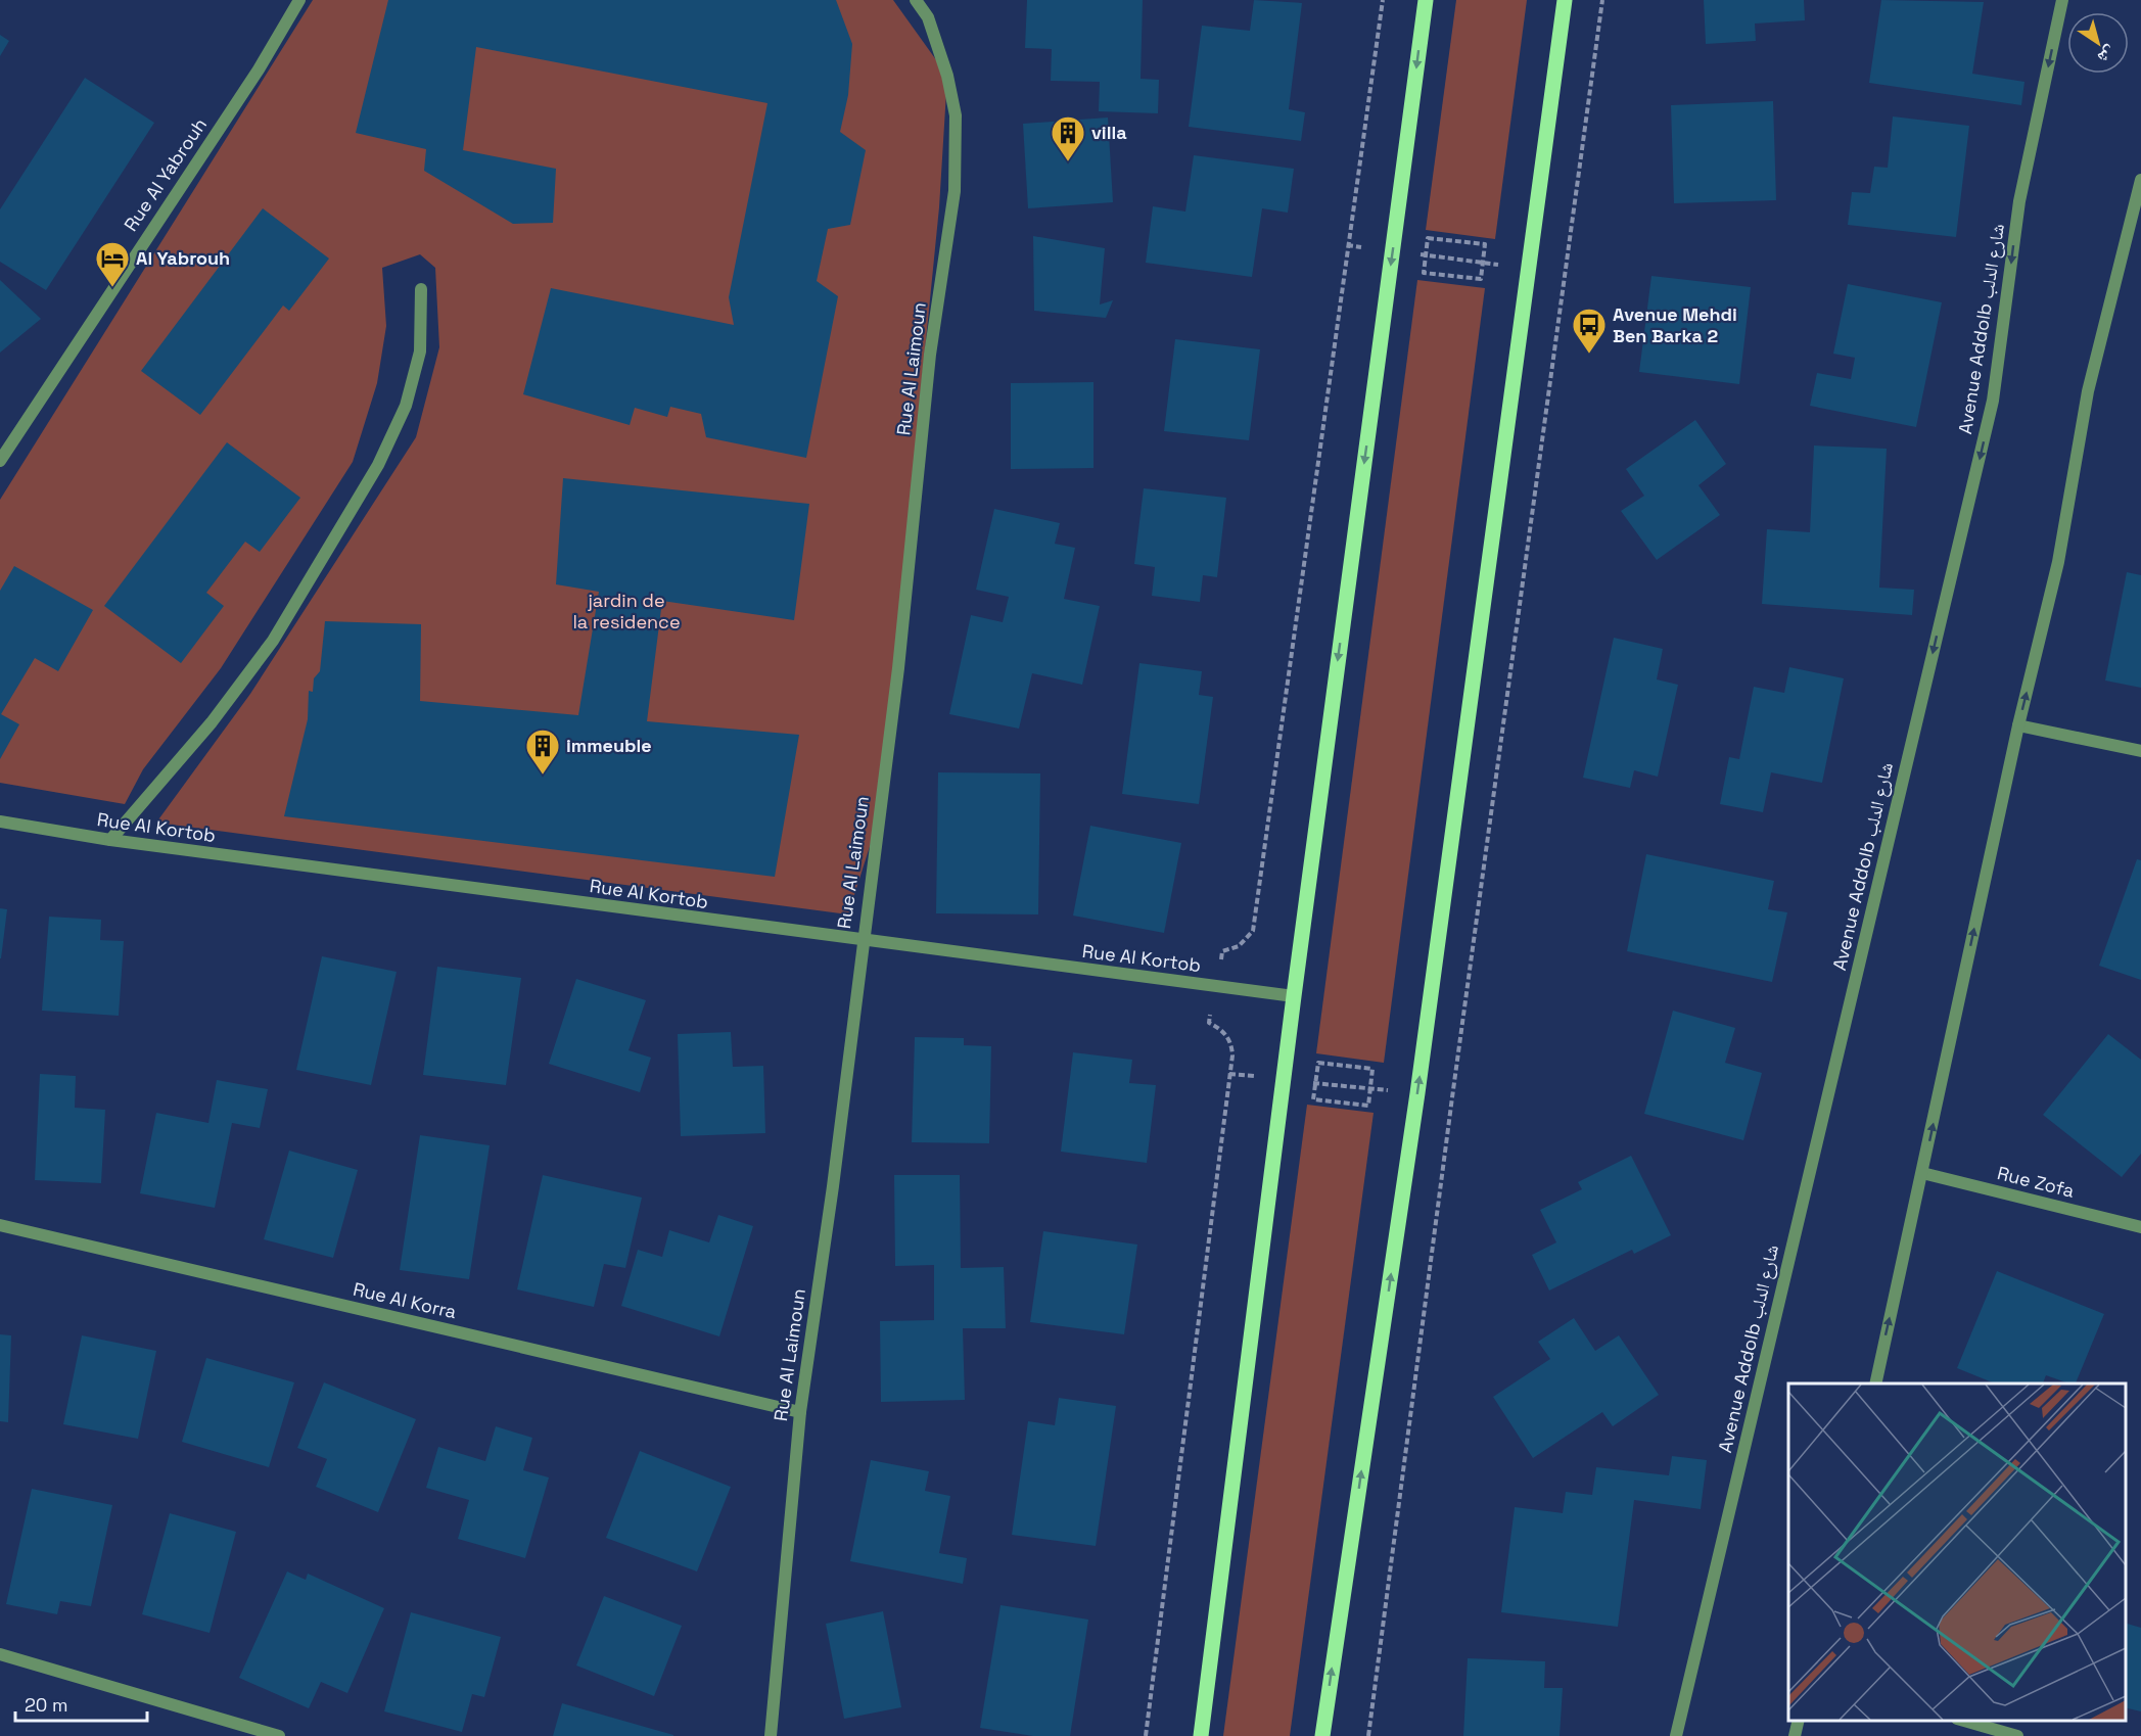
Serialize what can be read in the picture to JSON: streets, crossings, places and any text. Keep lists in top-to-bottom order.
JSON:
{
  "streets": {
    "street": [
      "Rue Al Yabrouh",
      "Avenue Addolb شارع الدلب",
      "Rue Al Laimoun",
      "Rue Al Kortob",
      "Rue Zofa",
      "Rue Al Korra"
    ]
  },
  "crossings": [
    ["Rue Al Laimoun", "Rue Al Kortob"],
    ["Rue Al Laimoun", "Rue Al Korra"]
  ],
  "parks": ["jardin de la residence"],
  "places": {
    "building": ["villa", "immeuble"],
    "hotel": ["Al Yabrouh"],
    "bus stop": ["Avenue Mehdi Ben Barka 2"]
  },
  "scale_bar": "20 m",
  "north": "bottom right"
}
